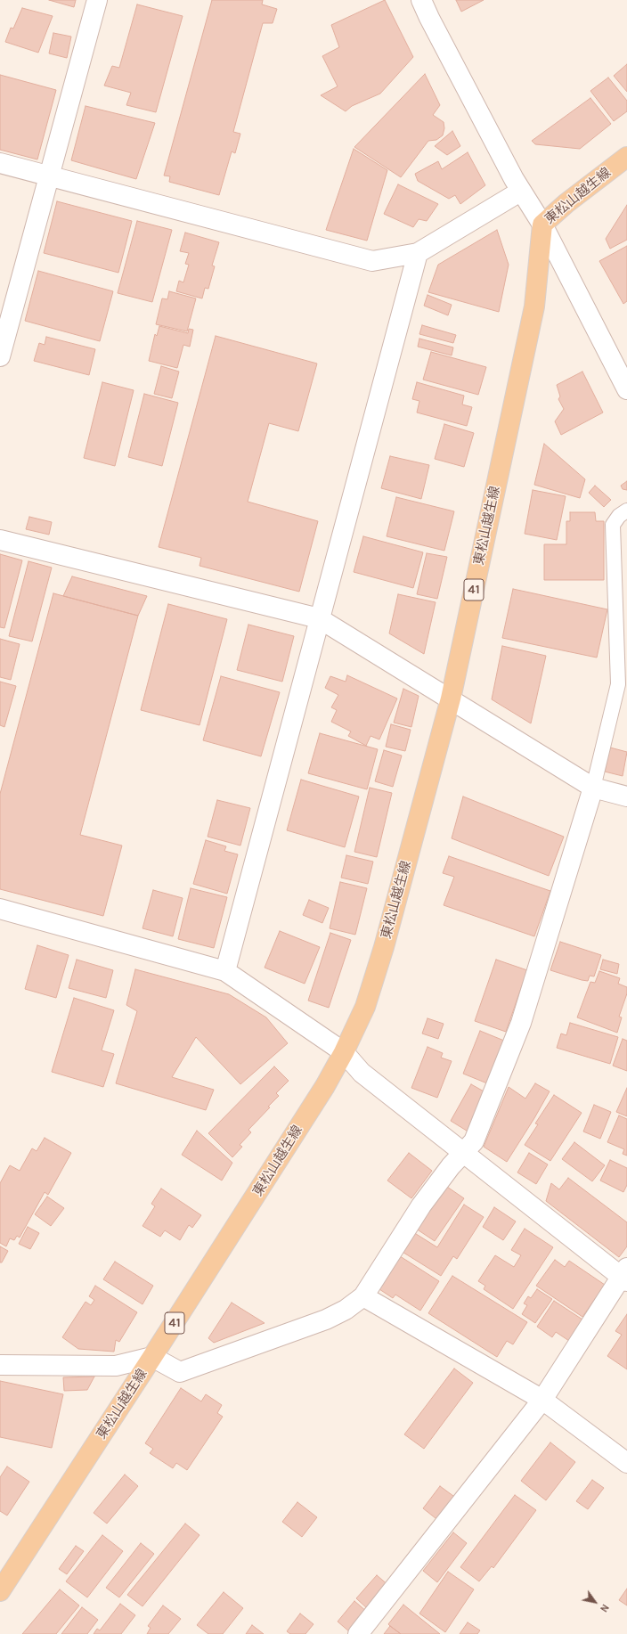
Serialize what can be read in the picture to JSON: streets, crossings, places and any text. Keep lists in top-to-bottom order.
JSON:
{
  "streets": {
    "main road": ["東松山越生線", "41"]
  },
  "north": "bottom right"
}
